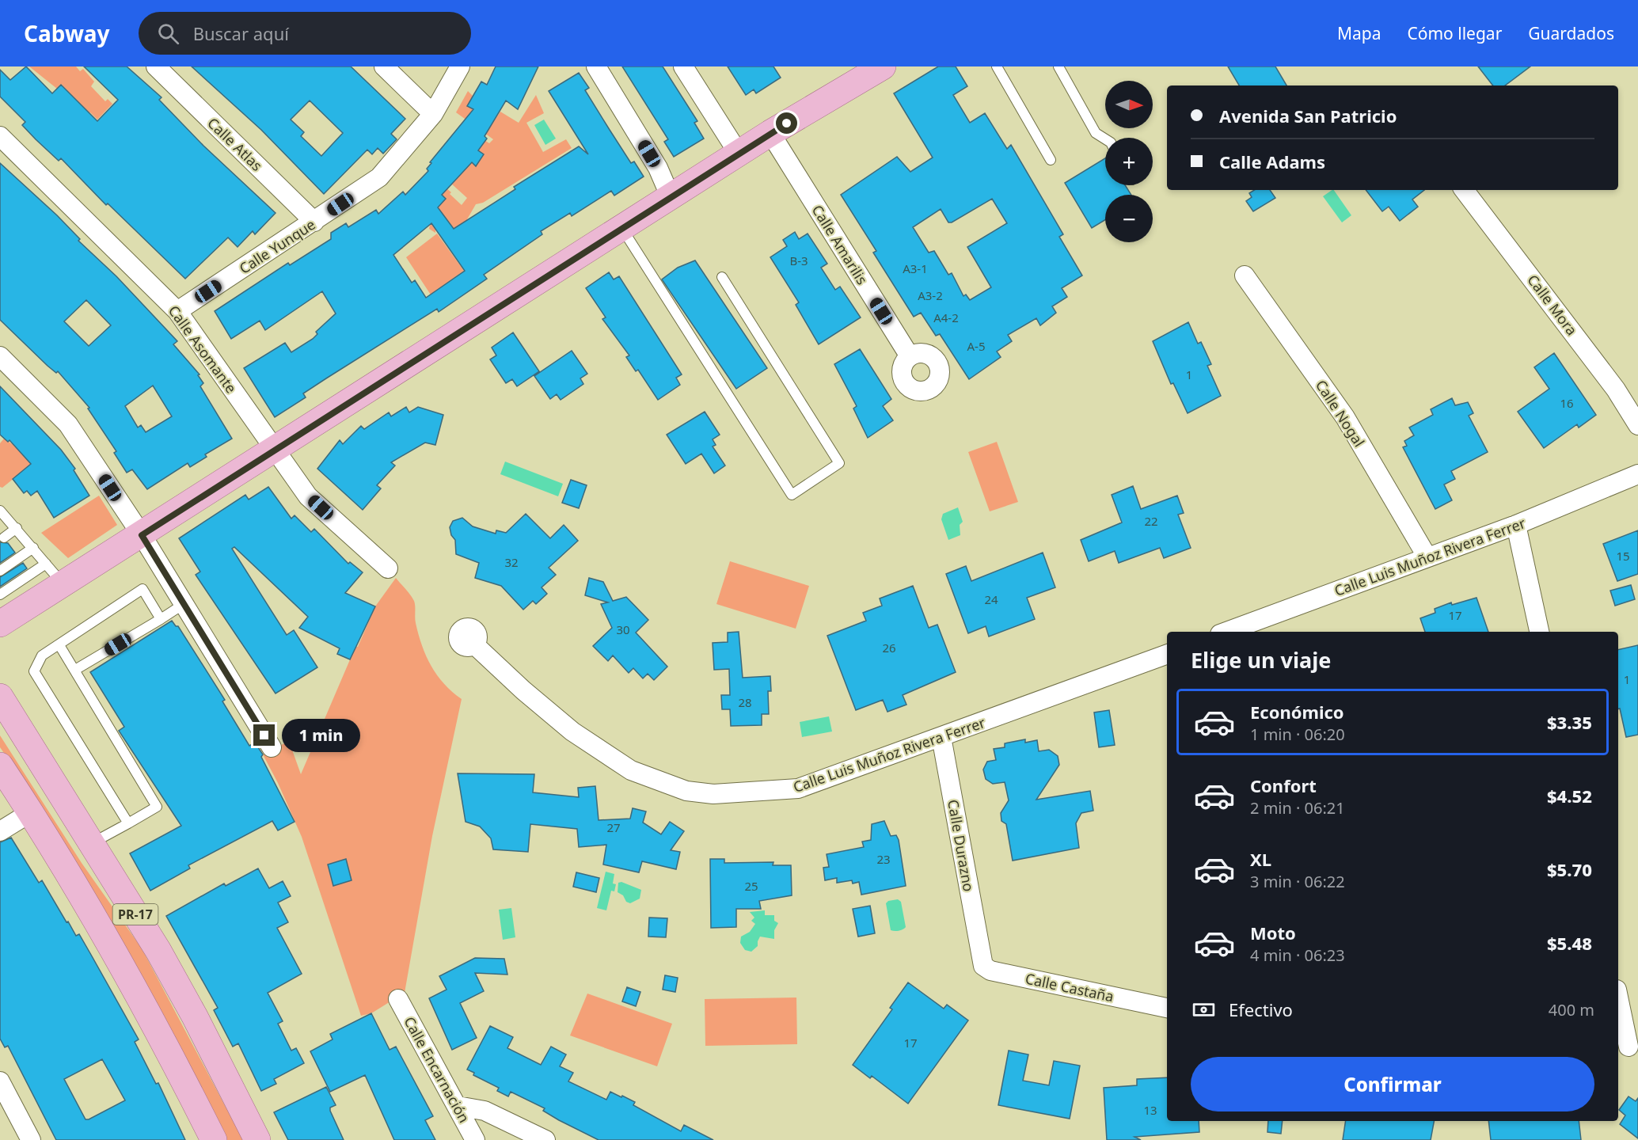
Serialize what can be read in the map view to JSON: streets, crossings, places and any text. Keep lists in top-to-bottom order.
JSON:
{
  "streets": {
    "main road": ["PR-17"],
    "street": [
      "Calle Atlas",
      "Calle Amarilis",
      "Calle Yunque",
      "Calle Mora",
      "Calle Asomante",
      "Calle Nogal",
      "Calle Luis Muñoz Rivera Ferrer",
      "Calle Durazno",
      "Calle Castaña",
      "Calle Encarnación"
    ]
  },
  "crossings": [
    ["Calle Atlas", "Calle Yunque"],
    ["Calle Yunque", "Calle Asomante"],
    ["Calle Nogal", "Calle Luis Muñoz Rivera Ferrer"],
    ["Calle Luis Muñoz Rivera Ferrer", "Calle Durazno"],
    ["Calle Durazno", "Calle Castaña"]
  ],
  "house_numbers": [
    "B-3",
    "A3-1",
    "A3-2",
    "A4-2",
    "A-5",
    "1",
    "16",
    "22",
    "15",
    "32",
    "24",
    "17",
    "30",
    "26",
    "1",
    "28",
    "27",
    "23",
    "25",
    "17",
    "13"
  ],
  "north": "right",
  "page": {
    "header": "Cabway",
    "search": "Buscar aquí",
    "nav": ["Mapa", "Cómo llegar", "Guardados"],
    "map_buttons": ["+", "−"],
    "banner": ["Avenida San Patricio", "Calle Adams"],
    "heading": "Elige un viaje",
    "list": [
      {
        "name": "Económico",
        "note": "1 min · 06:20",
        "value": "$3.35"
      },
      {
        "name": "Confort",
        "note": "2 min · 06:21",
        "value": "$4.52"
      },
      {
        "name": "XL",
        "note": "3 min · 06:22",
        "value": "$5.70"
      },
      {
        "name": "Moto",
        "note": "4 min · 06:23",
        "value": "$5.48"
      }
    ],
    "bubble": "1 min",
    "pay": ["Efectivo", "400 m"],
    "buttons": "Confirmar"
  }
}
